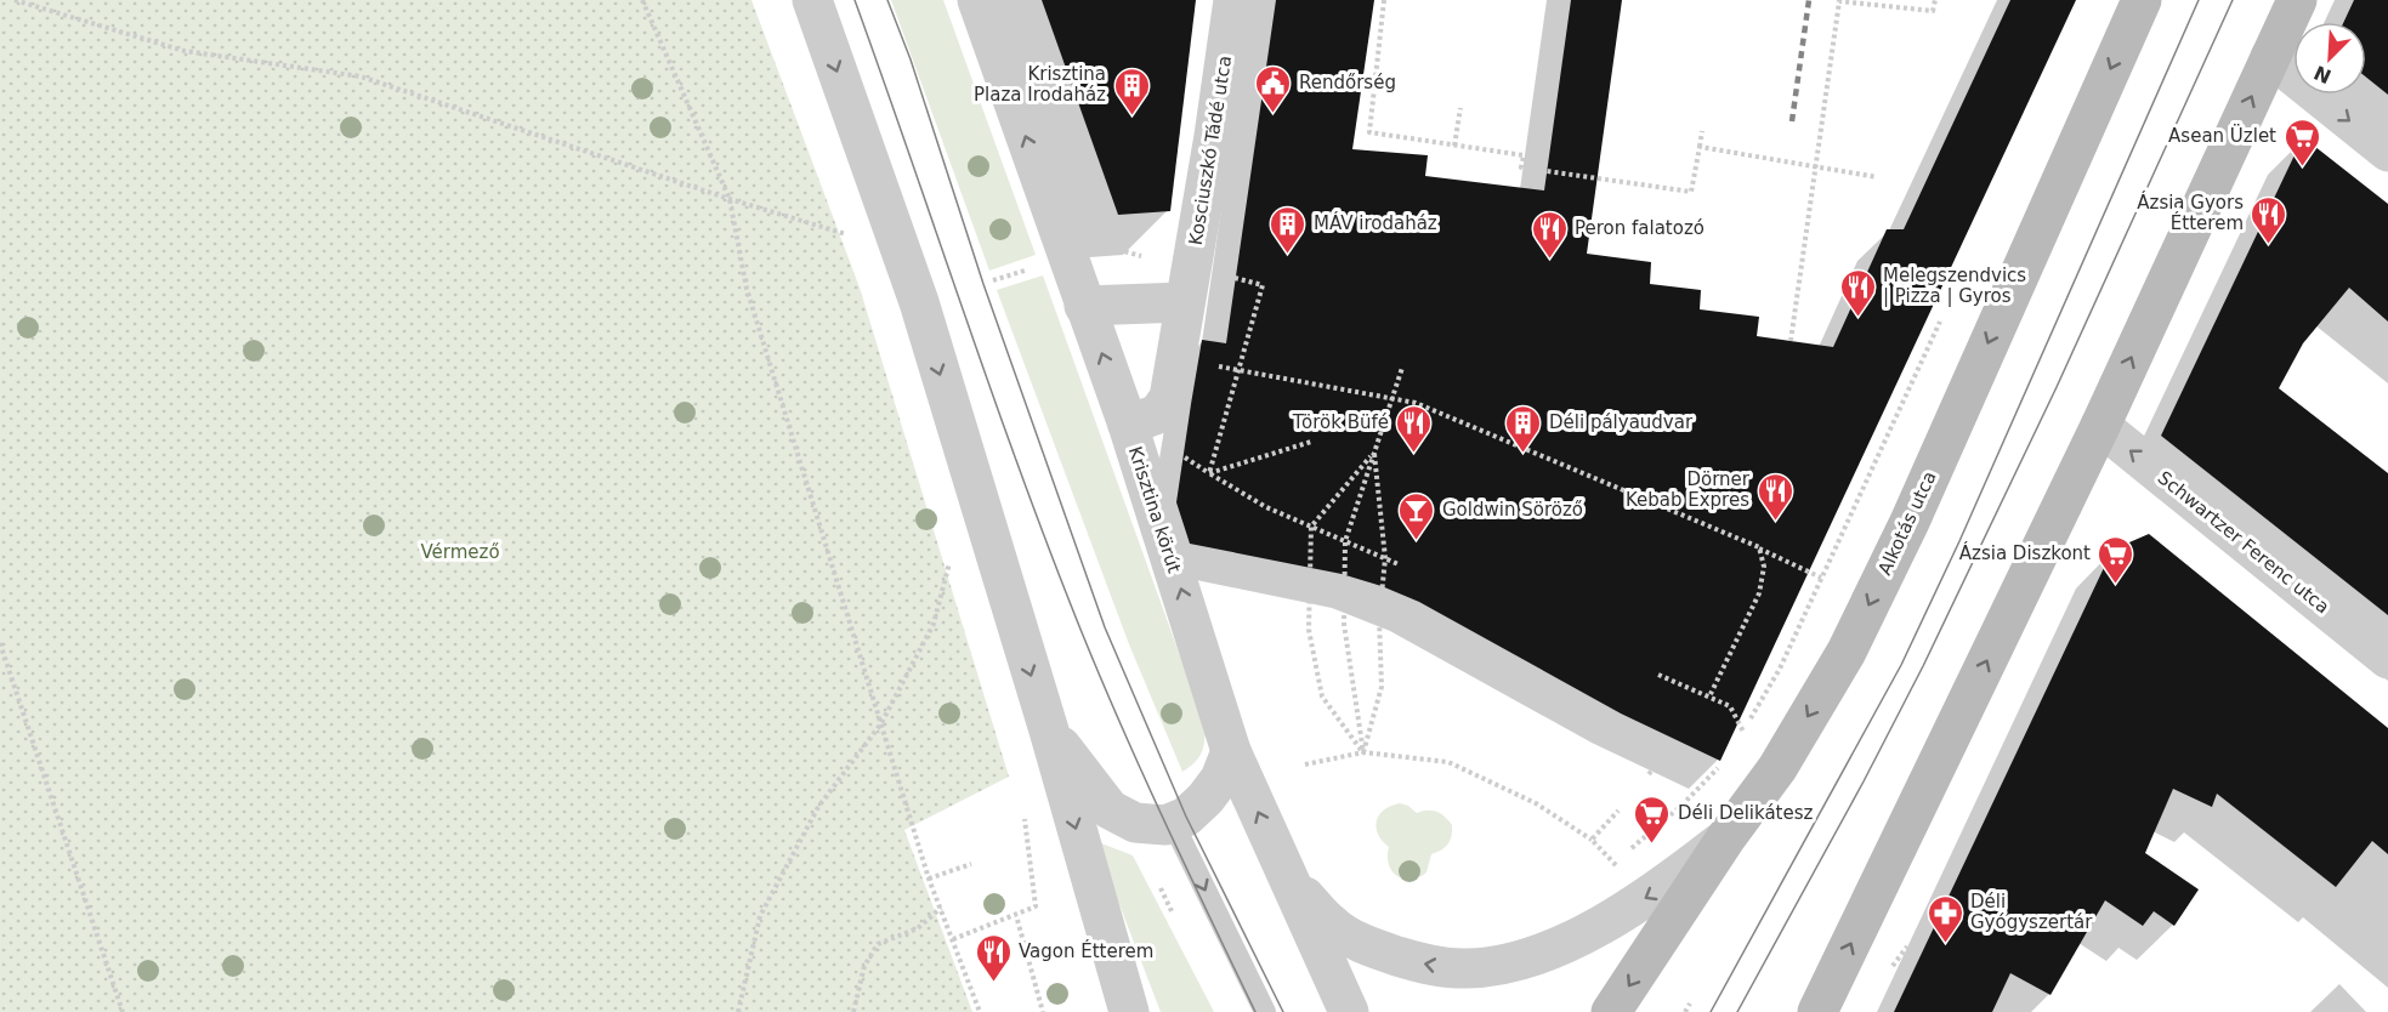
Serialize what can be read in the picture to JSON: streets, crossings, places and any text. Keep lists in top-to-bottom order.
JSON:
{
  "streets": {
    "main road": ["Alkotás utca"],
    "street": ["Kosciuszkó Tádé utca", "Krisztina körút", "Schwartzer Ferenc utca"]
  },
  "crossings": [
    ["Kosciuszkó Tádé utca", "Krisztina körút"]
  ],
  "one_way": ["Schwartzer Ferenc utca"],
  "parks": ["Vérmező"],
  "places": {
    "public building": ["Rendőrség"],
    "building": ["Krisztina Plaza Irodaház", "MÁV irodaház", "Déli pályaudvar"],
    "supermarket": ["Asean Üzlet", "Ázsia Diszkont", "Déli Delikátesz"],
    "restaurant": [
      "Ázsia Gyors Étterem",
      "Peron falatozó",
      "Melegszendvics | Pizza | Gyros",
      "Török Büfé",
      "Dörner Kebab Expres",
      "Vagon Étterem"
    ],
    "bar": ["Goldwin Söröző"],
    "pharmacy": ["Déli Gyógyszertár"]
  },
  "north": "bottom left"
}
